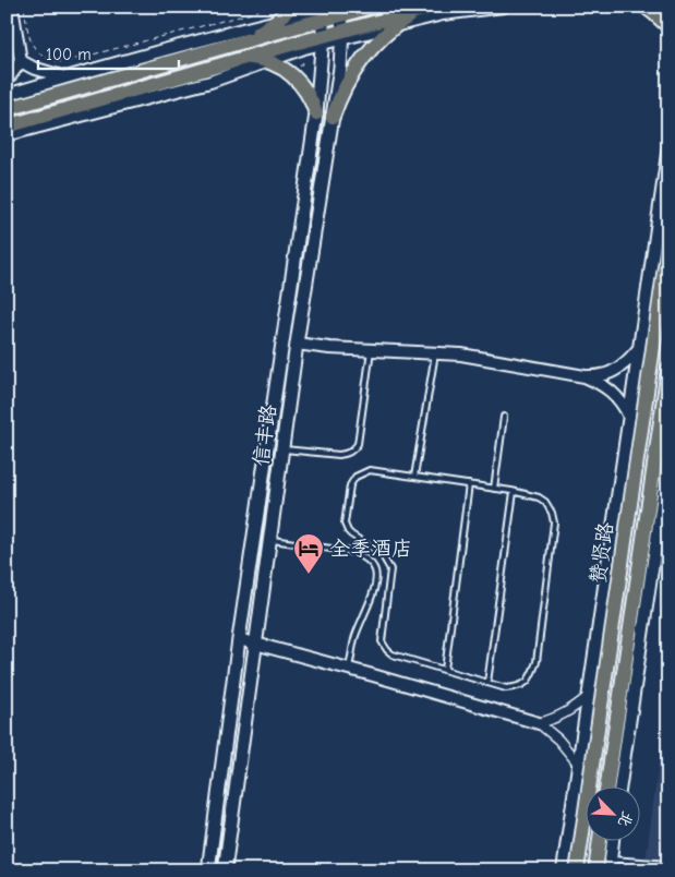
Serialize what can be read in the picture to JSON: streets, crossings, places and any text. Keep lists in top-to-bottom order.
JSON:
{
  "streets": {
    "main road": ["信丰路", "赞贤路"]
  },
  "places": {
    "hotel": ["全季酒店"]
  },
  "scale_bar": "100 m",
  "north": "bottom right"
}
